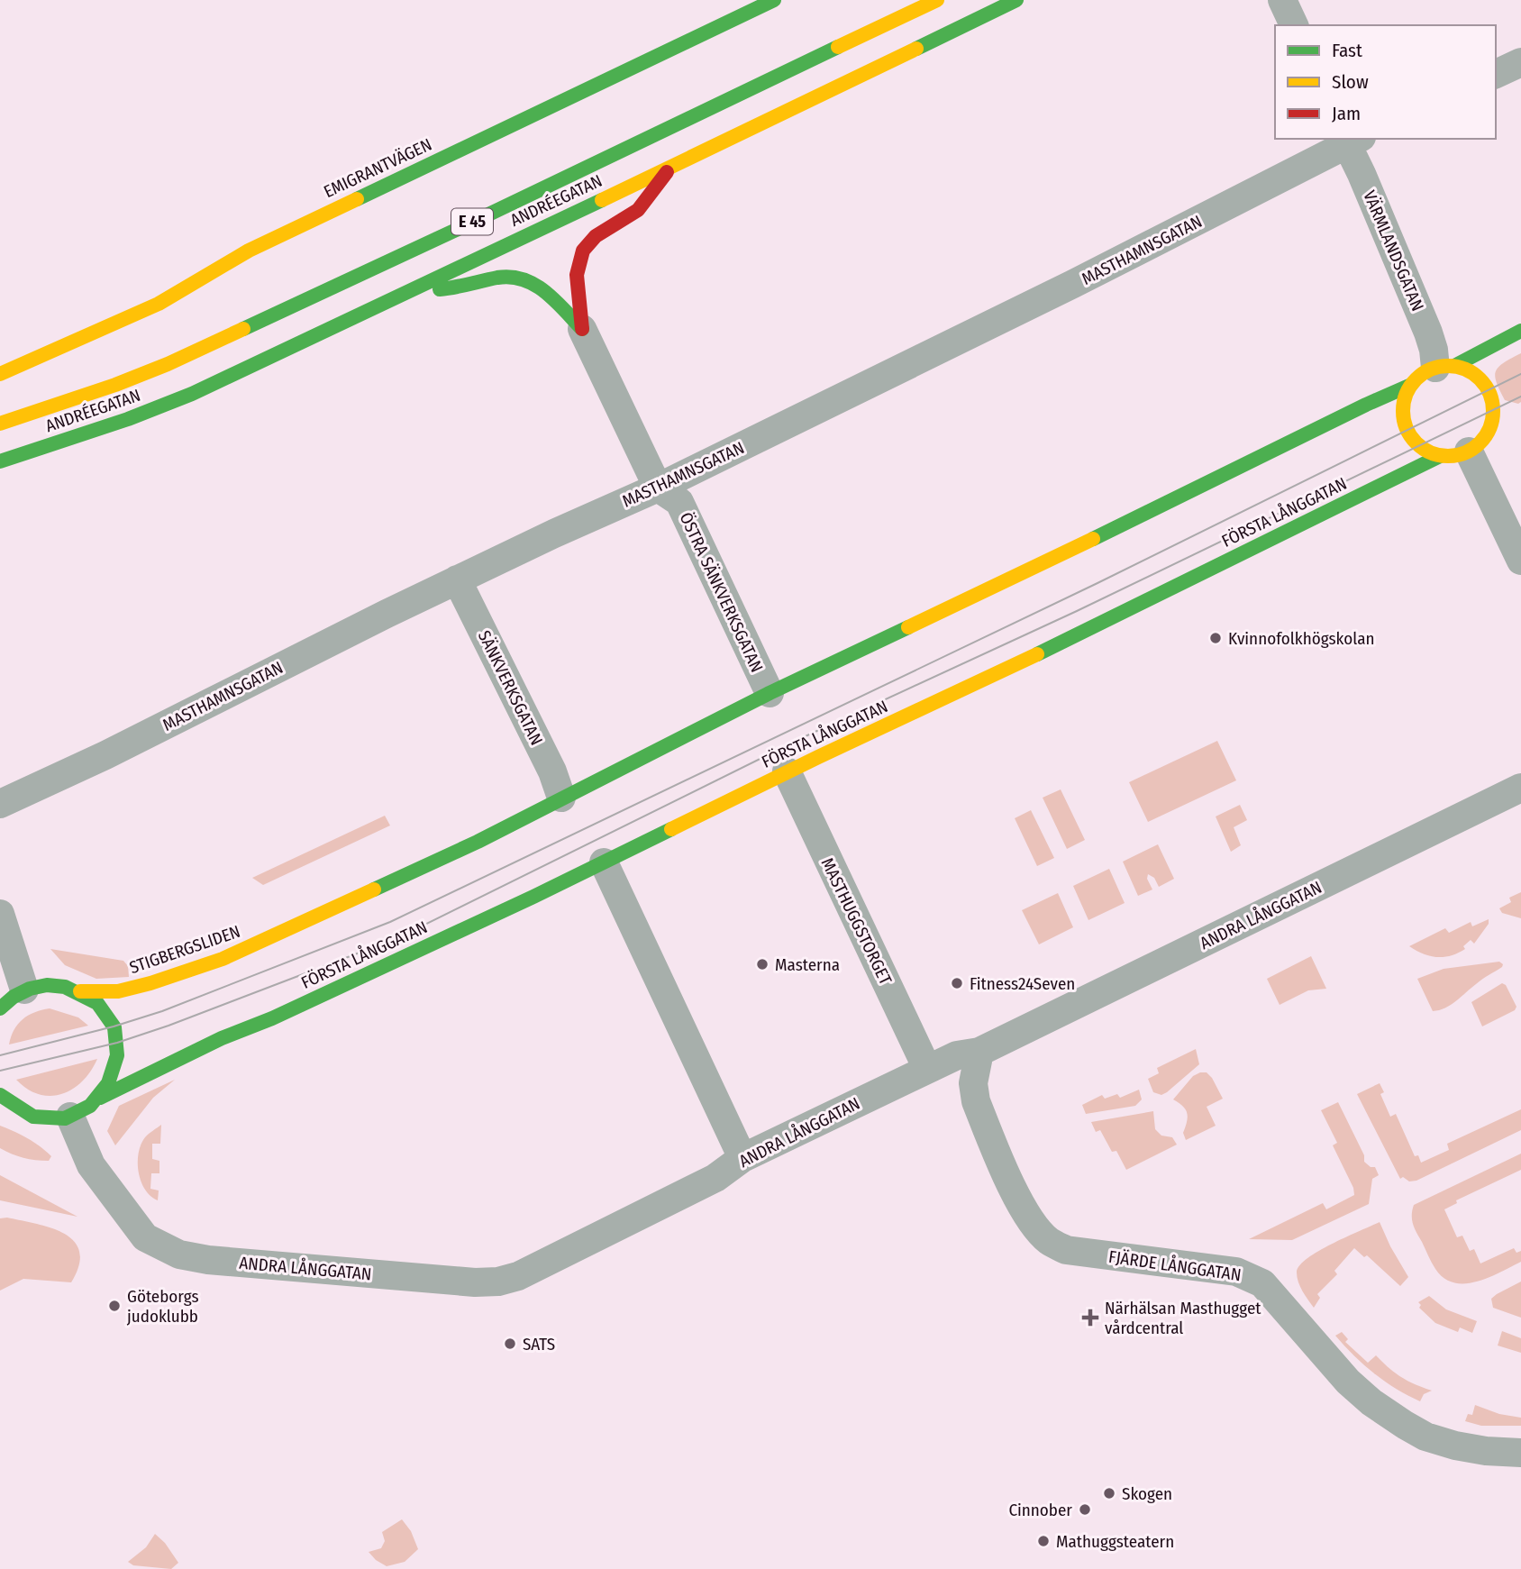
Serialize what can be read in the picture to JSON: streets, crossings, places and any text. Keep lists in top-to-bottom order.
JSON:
{
  "streets": {
    "main road": [
      "EMIGRANTVÄGEN",
      "ANDRÉEGATAN",
      "E 45",
      "FÖRSTA LÅNGGATAN",
      "STIGBERGSLIDEN"
    ],
    "street": [
      "MASTHAMNSGATAN",
      "VÄRMLANDSGATAN",
      "ÖSTRA SÄNKVERKSGATAN",
      "SÄNKVERKSGATAN",
      "ANDRA LÅNGGATAN",
      "MASTHUGGSTORGET",
      "FJÄRDE LÅNGGATAN"
    ]
  },
  "crossings": [
    ["MASTHAMNSGATAN", "VÄRMLANDSGATAN"],
    ["MASTHAMNSGATAN", "ÖSTRA SÄNKVERKSGATAN"],
    ["MASTHAMNSGATAN", "SÄNKVERKSGATAN"],
    ["VÄRMLANDSGATAN", "FÖRSTA LÅNGGATAN"],
    ["FÖRSTA LÅNGGATAN", "MASTHUGGSTORGET"],
    ["FÖRSTA LÅNGGATAN", "STIGBERGSLIDEN"],
    ["SÄNKVERKSGATAN", "STIGBERGSLIDEN"],
    ["ANDRA LÅNGGATAN", "MASTHUGGSTORGET"],
    ["ANDRA LÅNGGATAN", "STIGBERGSLIDEN"],
    ["ANDRA LÅNGGATAN", "FJÄRDE LÅNGGATAN"]
  ],
  "places": {
    "other": [
      "Kvinnofolkhögskolan",
      "Masterna",
      "Fitness24Seven",
      "Göteborgs judoklubb",
      "SATS",
      "Skogen",
      "Cinnober",
      "Mathuggsteatern"
    ],
    "health": ["Närhälsan Masthugget vårdcentral"]
  },
  "legend": ["Fast", "Slow", "Jam"]
}
